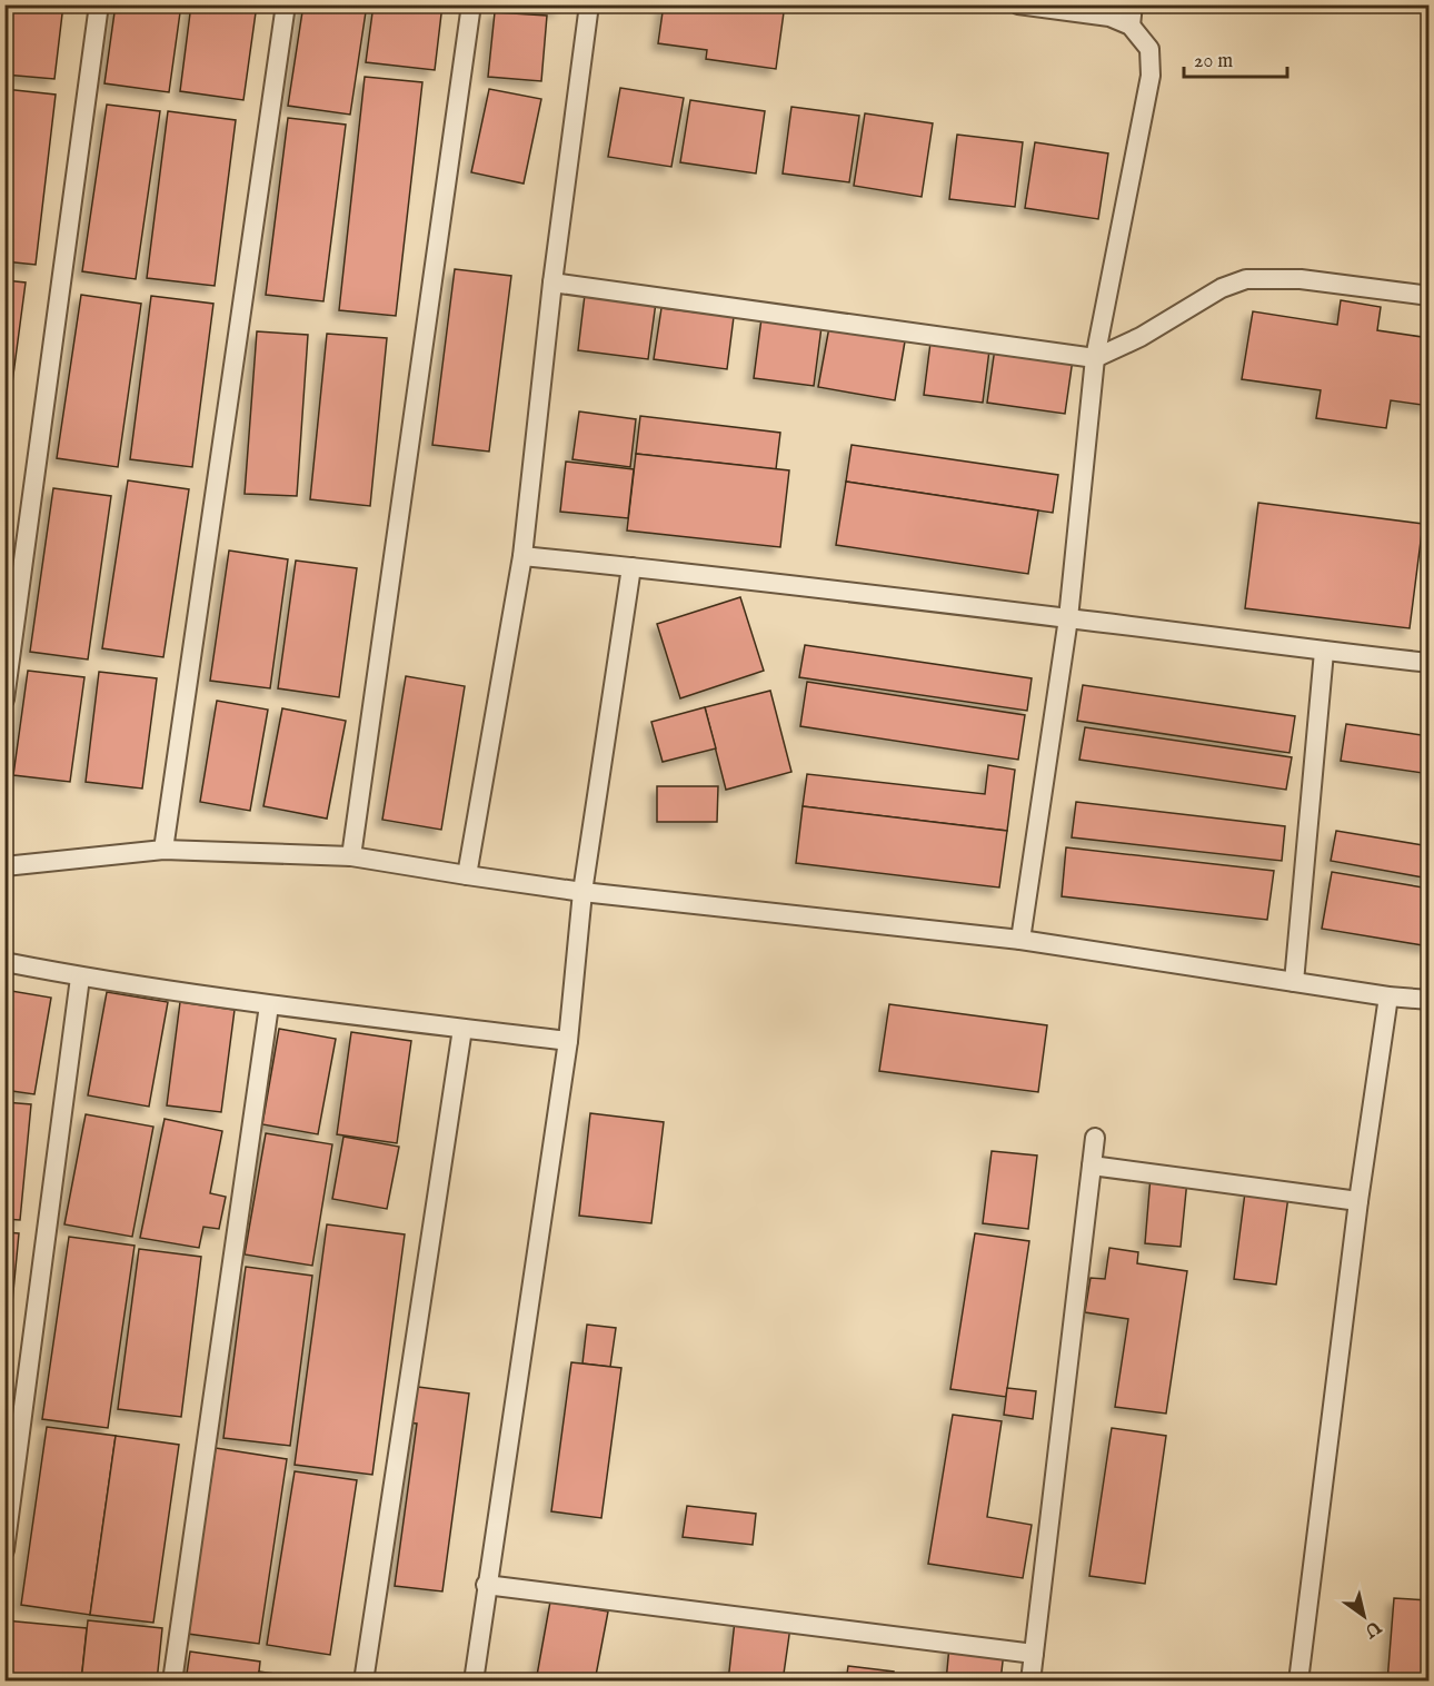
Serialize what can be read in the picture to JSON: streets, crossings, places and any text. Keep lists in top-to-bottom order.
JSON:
{
  "scale_bar": "20 m",
  "north": "bottom right"
}
